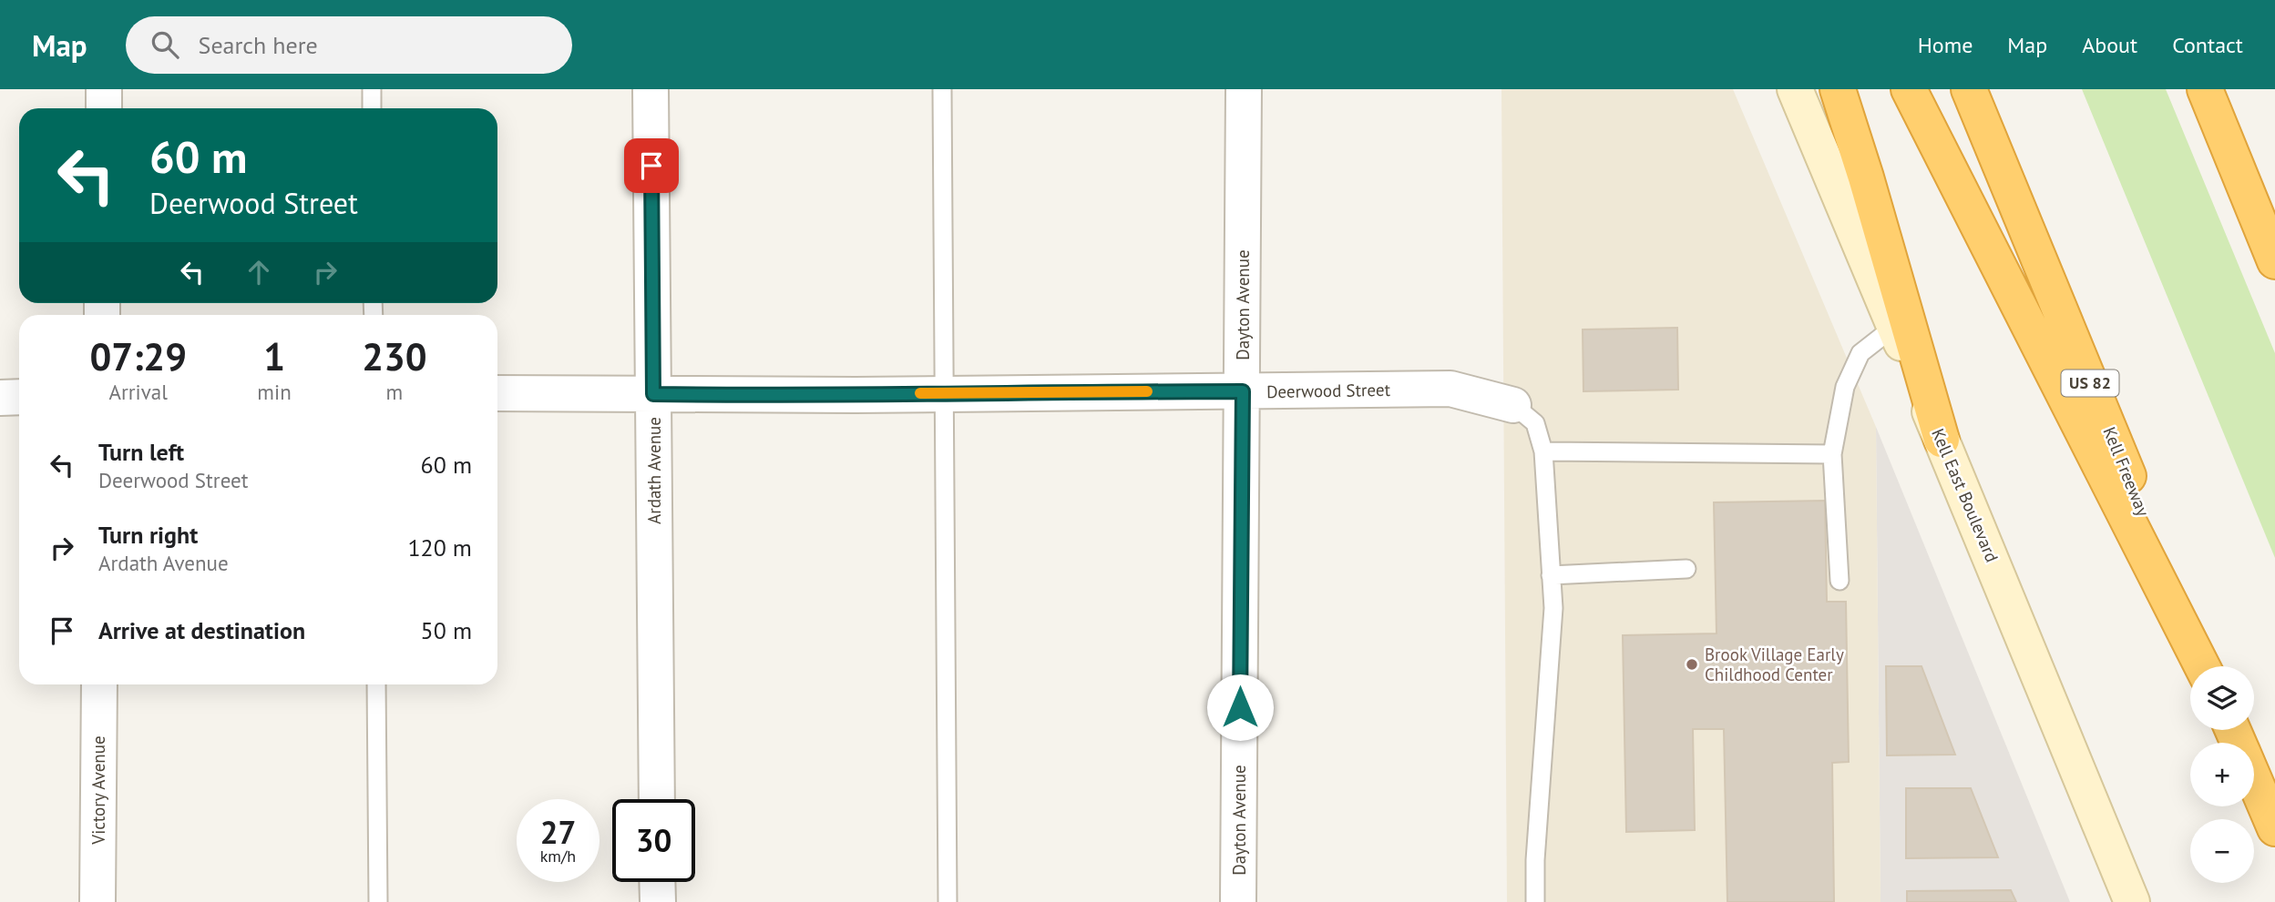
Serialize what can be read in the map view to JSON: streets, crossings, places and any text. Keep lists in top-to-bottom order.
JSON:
{
  "streets": {
    "highway": ["US 82", "Kell Freeway"],
    "main road": ["Kell East Boulevard"],
    "street": [
      "Dayton Avenue",
      "Deerwood Street",
      "Ardath Avenue",
      "Victory Avenue"
    ]
  },
  "crossings": [
    ["Dayton Avenue", "Deerwood Street"],
    ["Deerwood Street", "Ardath Avenue"]
  ],
  "places": ["Brook Village Early Childhood Center"],
  "page": {
    "header": "Map",
    "search": "Search here",
    "nav": [
      "Home",
      "Map",
      "About",
      "Contact"
    ],
    "turn": ["60 m", "Deerwood Street"],
    "eta": [
      "07:29",
      "Arrival",
      "1",
      "min",
      "230",
      "m"
    ],
    "list": [
      {
        "name": "Turn left",
        "note": "Deerwood Street",
        "value": "60 m"
      },
      {
        "name": "Turn right",
        "note": "Ardath Avenue",
        "value": "120 m"
      },
      {
        "name": "Arrive at destination",
        "value": "50 m"
      }
    ],
    "map_buttons": ["+", "−"],
    "speed": "27 km/h",
    "limit": "30"
  }
}
